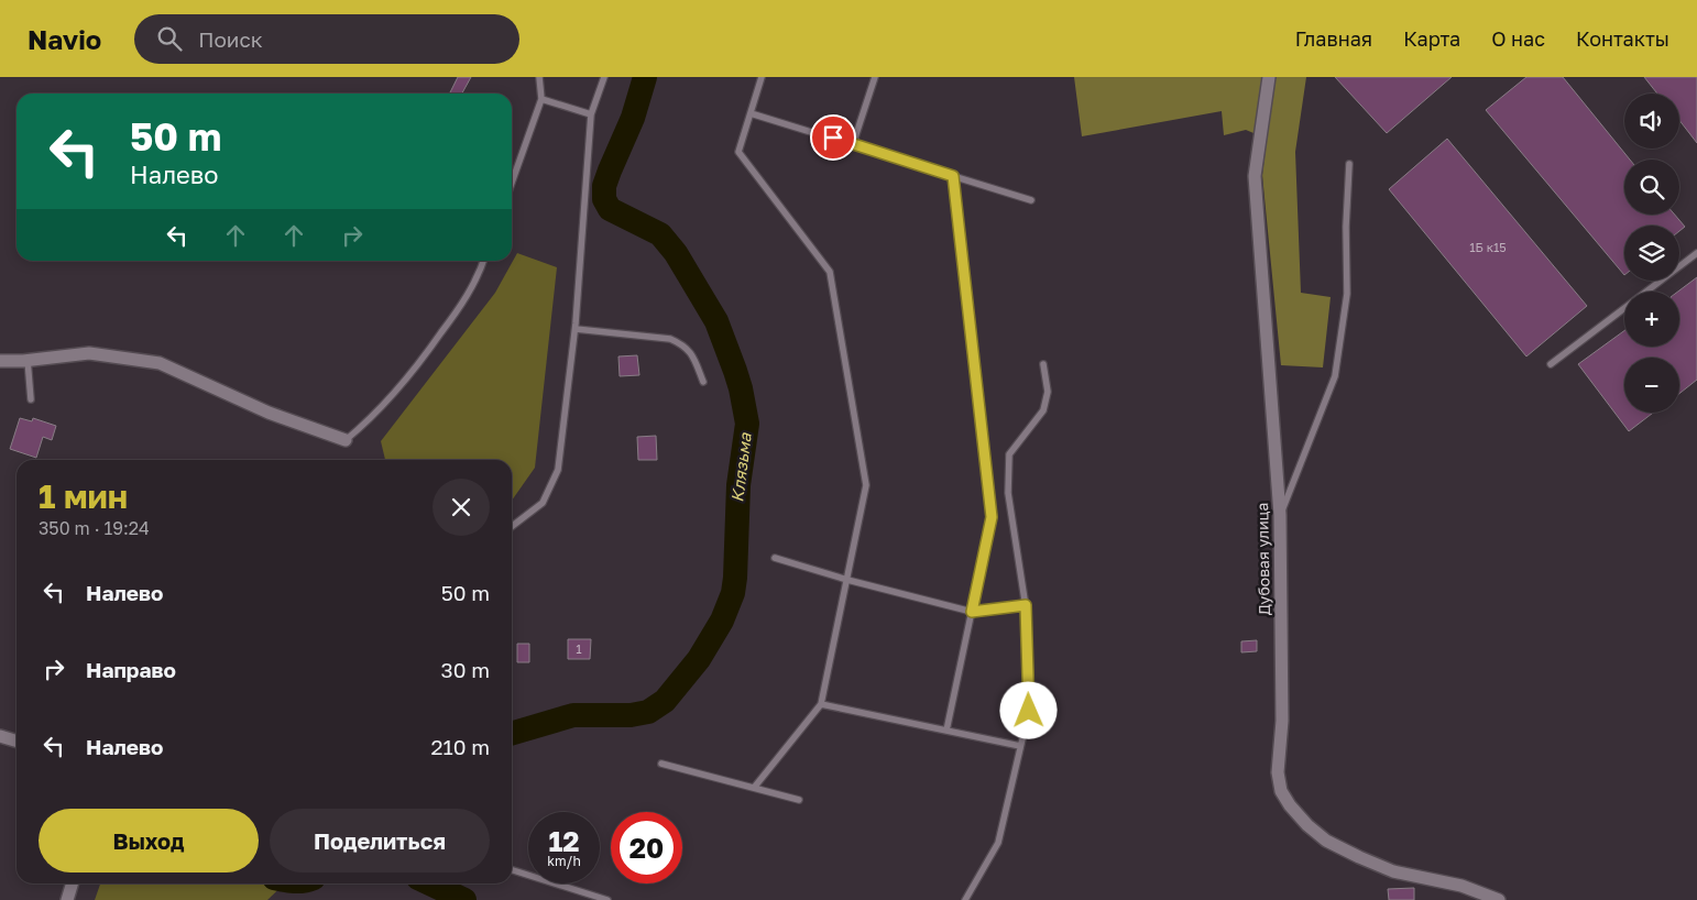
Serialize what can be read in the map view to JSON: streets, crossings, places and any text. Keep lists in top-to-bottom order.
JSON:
{
  "streets": {
    "street": ["Дубовая улица"]
  },
  "water": ["Клязьма"],
  "house_numbers": ["1Б к15", "1"],
  "page": {
    "header": "Navio",
    "search": "Поиск",
    "nav": [
      "Главная",
      "Карта",
      "О нас",
      "Контакты"
    ],
    "map_buttons": ["+", "−"],
    "turn": ["50 m", "Налево"],
    "heading": ["1 мин", "350 m · 19:24"],
    "list": [
      {
        "name": "Налево",
        "value": "50 m"
      },
      {
        "name": "Направо",
        "value": "30 m"
      },
      {
        "name": "Налево",
        "value": "210 m"
      }
    ],
    "buttons": ["Выход", "Поделиться"],
    "speed": "12 km/h",
    "limit": "20"
  }
}
